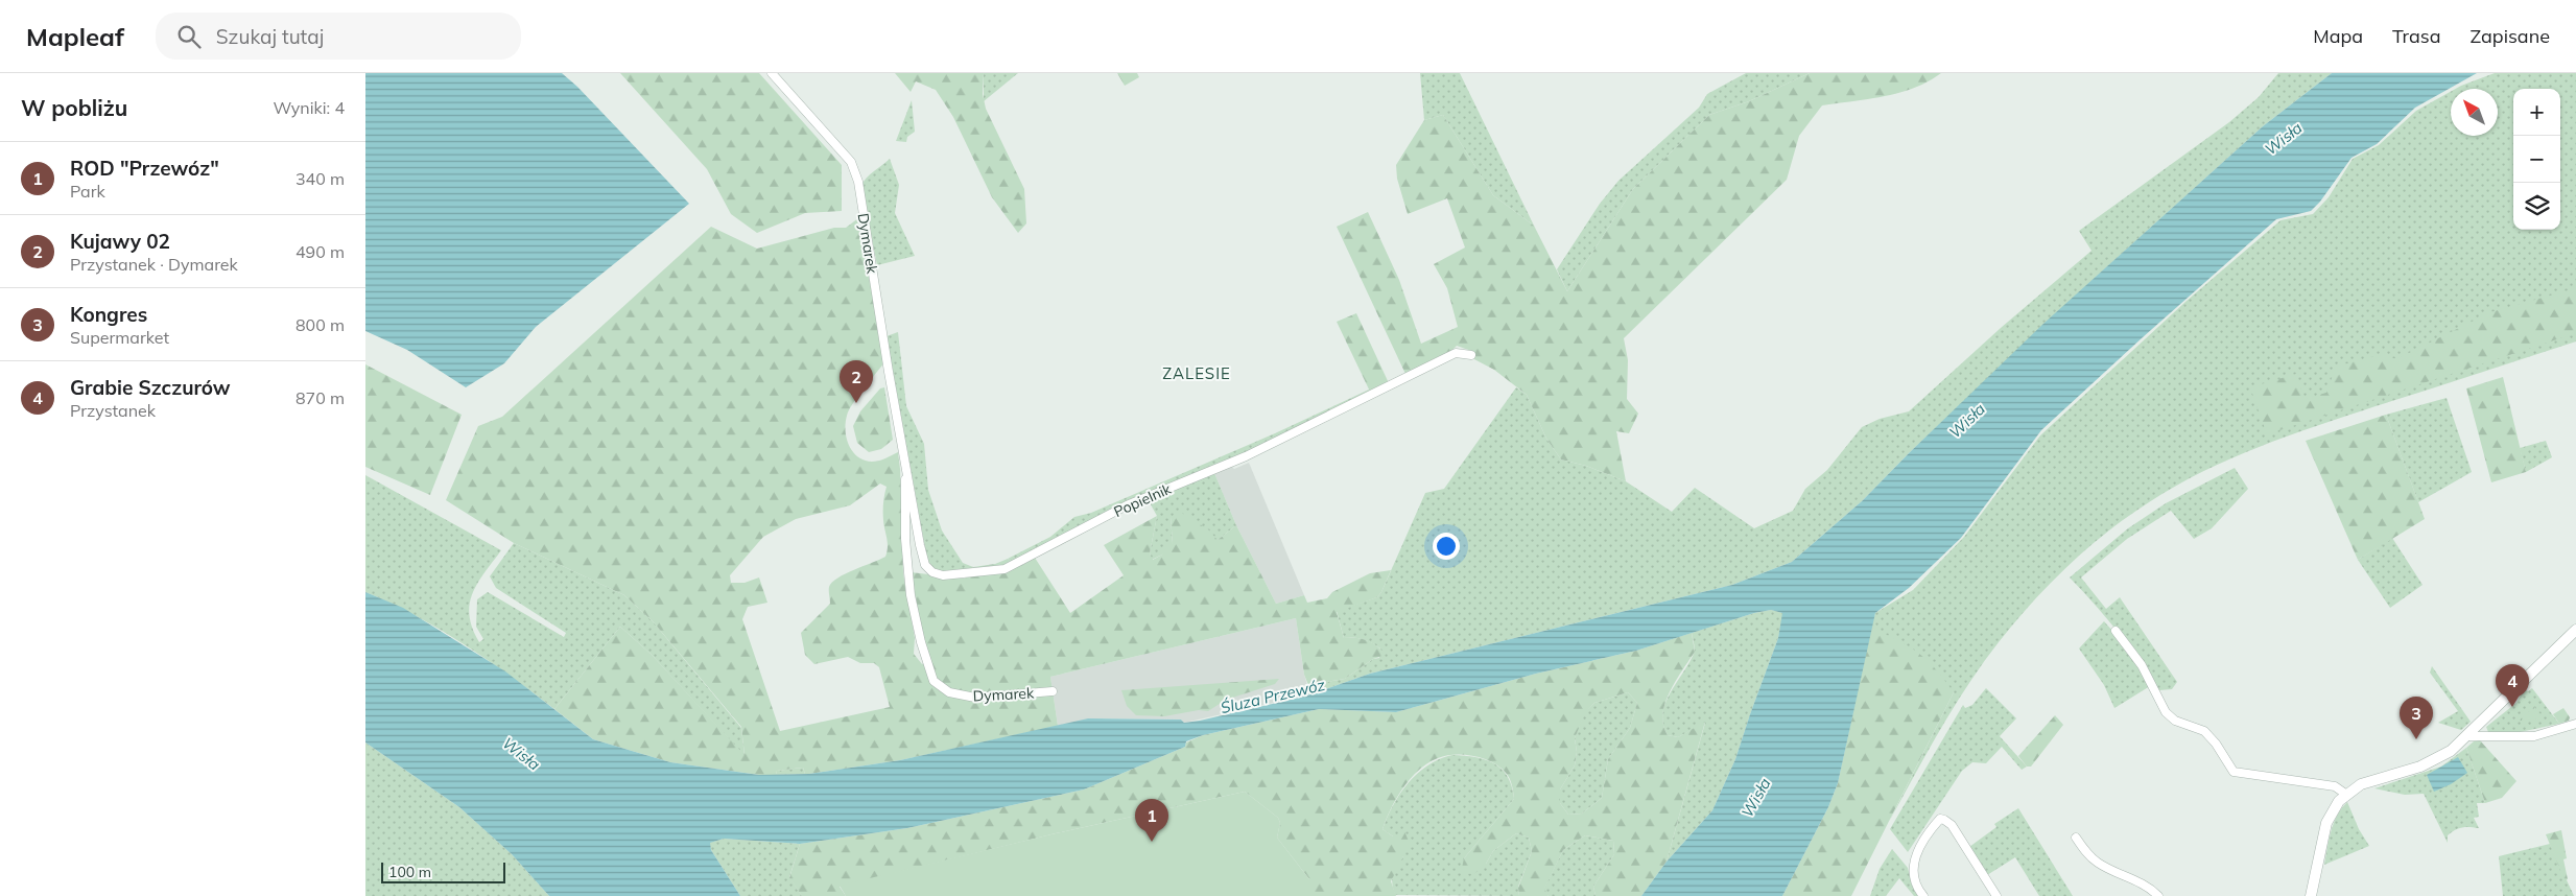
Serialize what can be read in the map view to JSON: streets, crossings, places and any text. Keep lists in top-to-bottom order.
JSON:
{
  "streets": {
    "street": ["Dymarek", "Popielnik"]
  },
  "crossings": [
    ["Dymarek", "Popielnik"]
  ],
  "districts": ["ZALESIE"],
  "water": ["Wisła", "Śluza Przewóz"],
  "scale_bar": "100 m",
  "north": "top left",
  "page": {
    "header": "Mapleaf",
    "search": "Szukaj tutaj",
    "nav": ["Mapa", "Trasa", "Zapisane"],
    "heading": ["W pobliżu", "Wyniki: 4"],
    "map_buttons": ["+", "−"],
    "list": [
      {
        "mark": "1",
        "name": "ROD \"Przewóz\"",
        "note": "Park",
        "value": "340 m"
      },
      {
        "mark": "2",
        "name": "Kujawy 02",
        "note": "Przystanek · Dymarek",
        "value": "490 m"
      },
      {
        "mark": "3",
        "name": "Kongres",
        "note": "Supermarket",
        "value": "800 m"
      },
      {
        "mark": "4",
        "name": "Grabie Szczurów",
        "note": "Przystanek",
        "value": "870 m"
      }
    ],
    "pins": [
      "2",
      "4",
      "3",
      "1"
    ],
    "scale": "100 m"
  }
}
